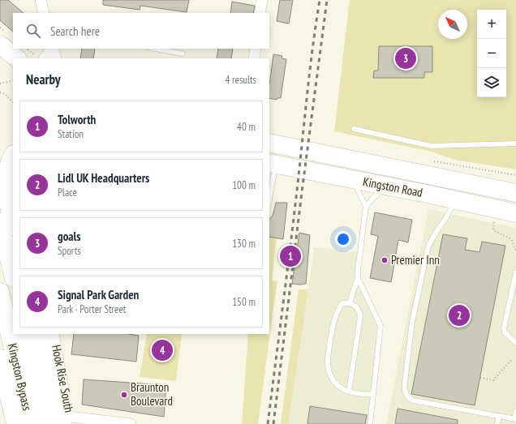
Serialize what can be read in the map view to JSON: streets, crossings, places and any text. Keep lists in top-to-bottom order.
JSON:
{
  "streets": {
    "highway": ["Kingston Road", "Kingston Bypass"],
    "street": ["Hook Rise South"]
  },
  "places": ["Premier Inn", "Braunton Boulevard"],
  "north": "top left",
  "page": {
    "map_buttons": ["+", "−"],
    "search": "Search here",
    "pins": [
      "3",
      "1",
      "2",
      "4"
    ],
    "heading": ["Nearby", "4 results"],
    "list": [
      {
        "mark": "1",
        "name": "Tolworth",
        "note": "Station",
        "value": "40 m"
      },
      {
        "mark": "2",
        "name": "Lidl UK Headquarters",
        "note": "Place",
        "value": "100 m"
      },
      {
        "mark": "3",
        "name": "goals",
        "note": "Sports",
        "value": "130 m"
      },
      {
        "mark": "4",
        "name": "Signal Park Garden",
        "note": "Park · Porter Street",
        "value": "150 m"
      }
    ]
  }
}
